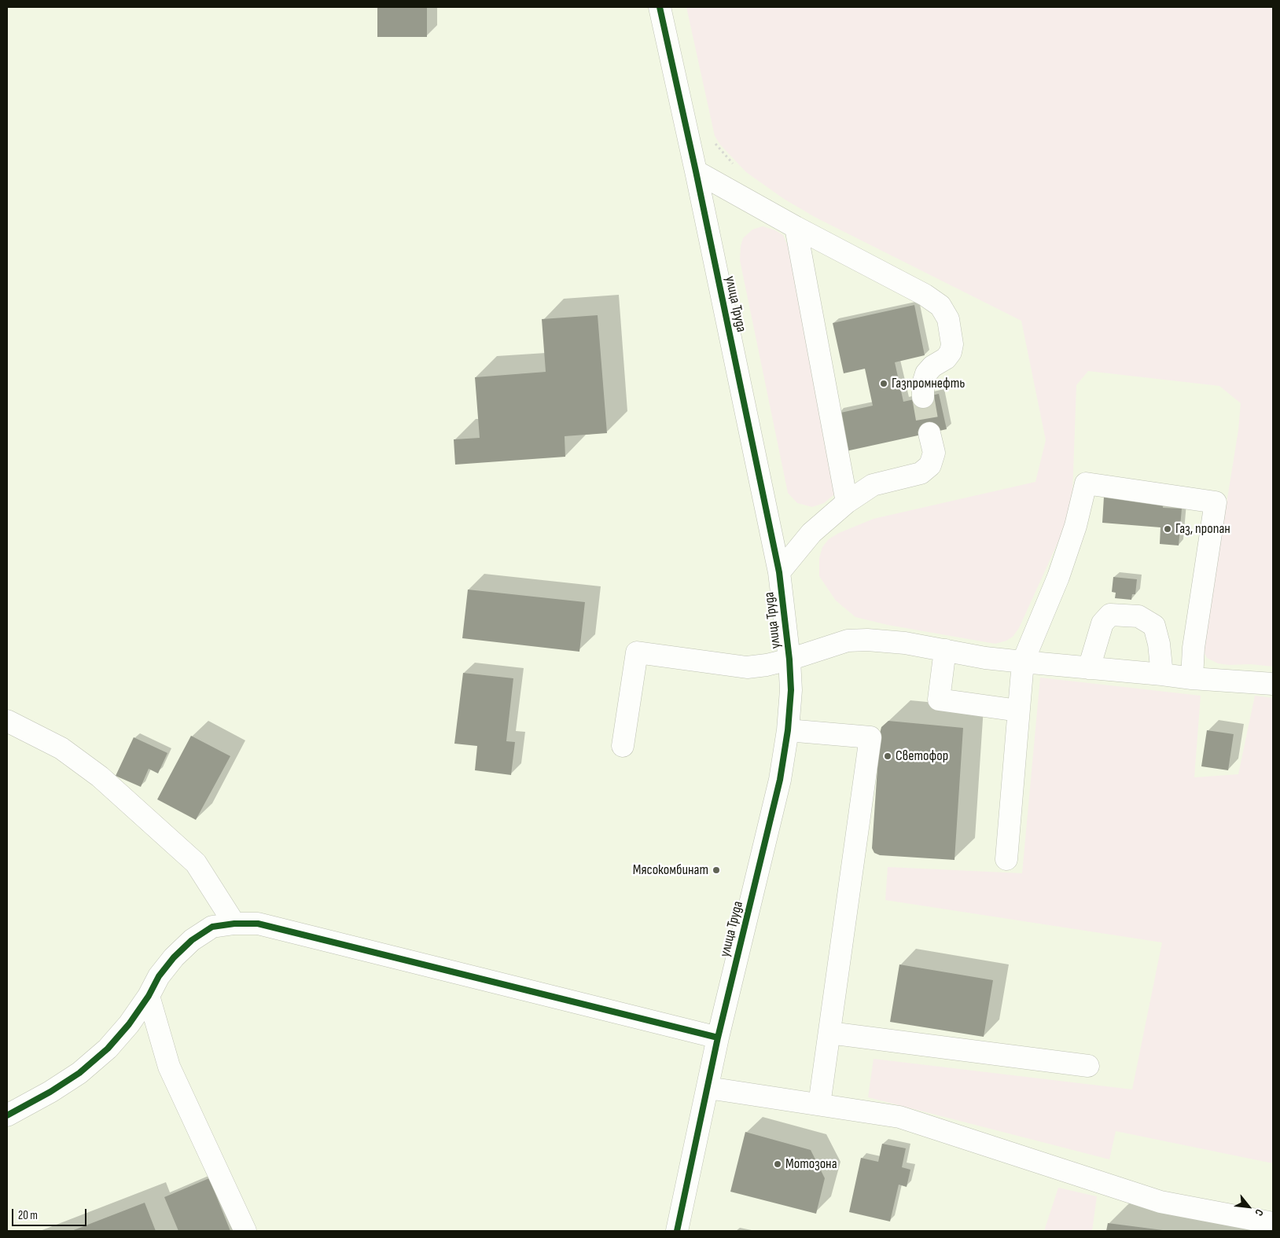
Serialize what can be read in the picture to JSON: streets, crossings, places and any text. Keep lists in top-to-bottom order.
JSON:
{
  "streets": {
    "street": ["улица Труда"]
  },
  "places": [
    "Газпромнефть",
    "Газ, пропан",
    "Светофор",
    "Мясокомбинат",
    "Мотозона"
  ],
  "scale_bar": "20 m",
  "north": "bottom right"
}
